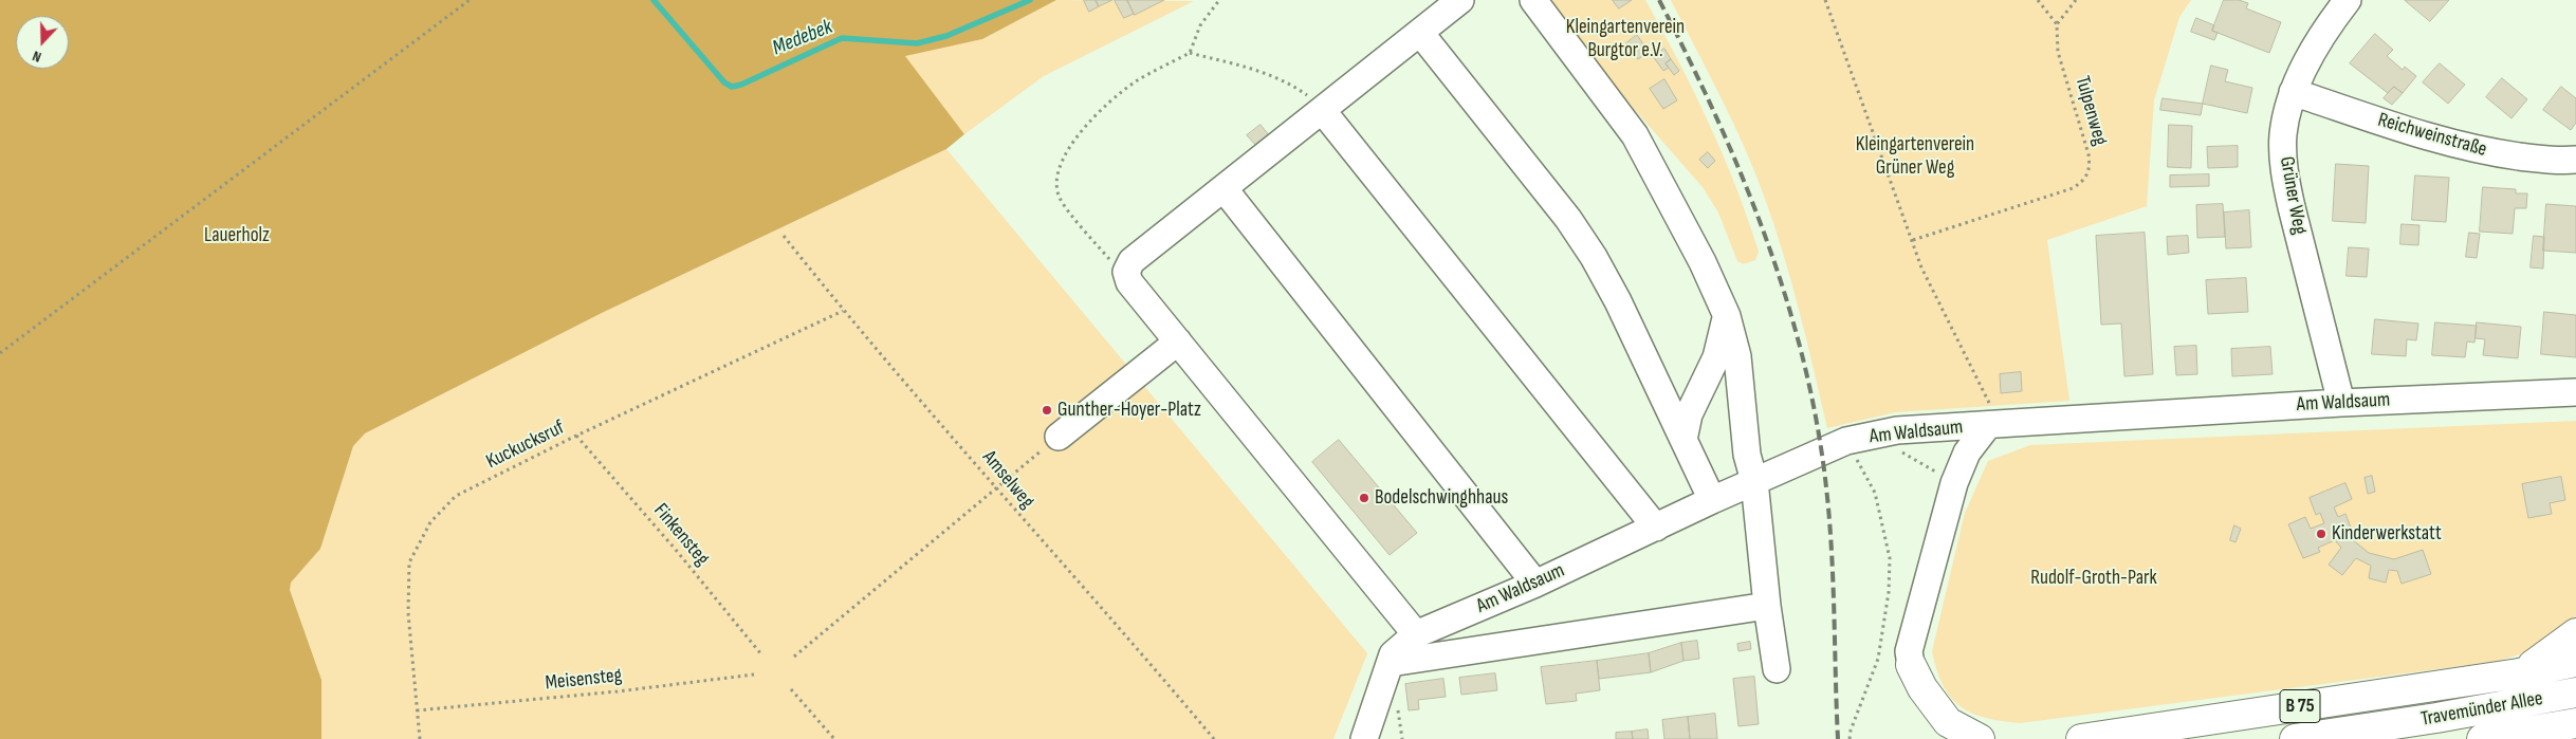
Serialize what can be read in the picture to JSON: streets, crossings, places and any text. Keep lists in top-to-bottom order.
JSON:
{
  "streets": {
    "highway": ["B 75", "Travemünder Allee"],
    "street": ["Reichweinstraße", "Grüner Weg", "Am Waldsaum"],
    "path": [
      "Tulpenweg",
      "Kuckucksruf",
      "Amselweg",
      "Finkensteg",
      "Meisensteg"
    ]
  },
  "crossings": [
    ["Reichweinstraße", "Grüner Weg"],
    ["Grüner Weg", "Am Waldsaum"],
    ["Kuckucksruf", "Amselweg"],
    ["Kuckucksruf", "Finkensteg"],
    ["Kuckucksruf", "Meisensteg"]
  ],
  "water": ["Medebek"],
  "parks": [
    "Kleingartenverein Burgtor e.V.",
    "Kleingartenverein Grüner Weg",
    "Lauerholz",
    "Rudolf-Groth-Park"
  ],
  "places": ["Gunther-Hoyer-Platz", "Bodelschwinghhaus", "Kinderwerkstatt"],
  "north": "bottom"
}
